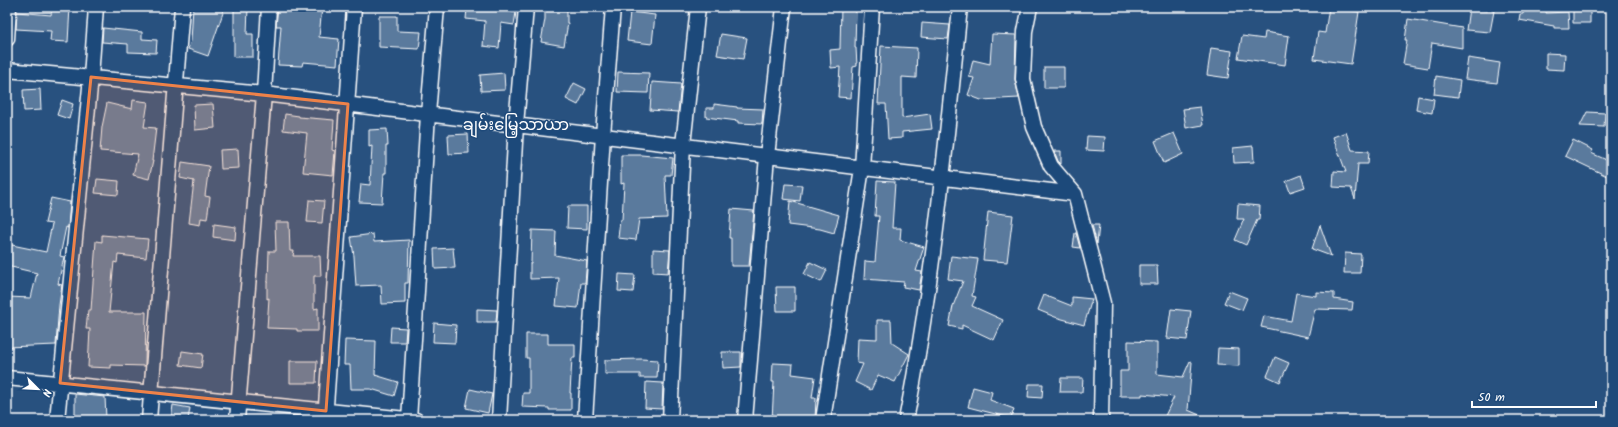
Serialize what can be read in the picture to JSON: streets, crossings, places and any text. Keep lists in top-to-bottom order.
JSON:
{
  "districts": ["ချမ်းမြေ့သာယာ"],
  "scale_bar": "50 m",
  "north": "bottom right"
}
